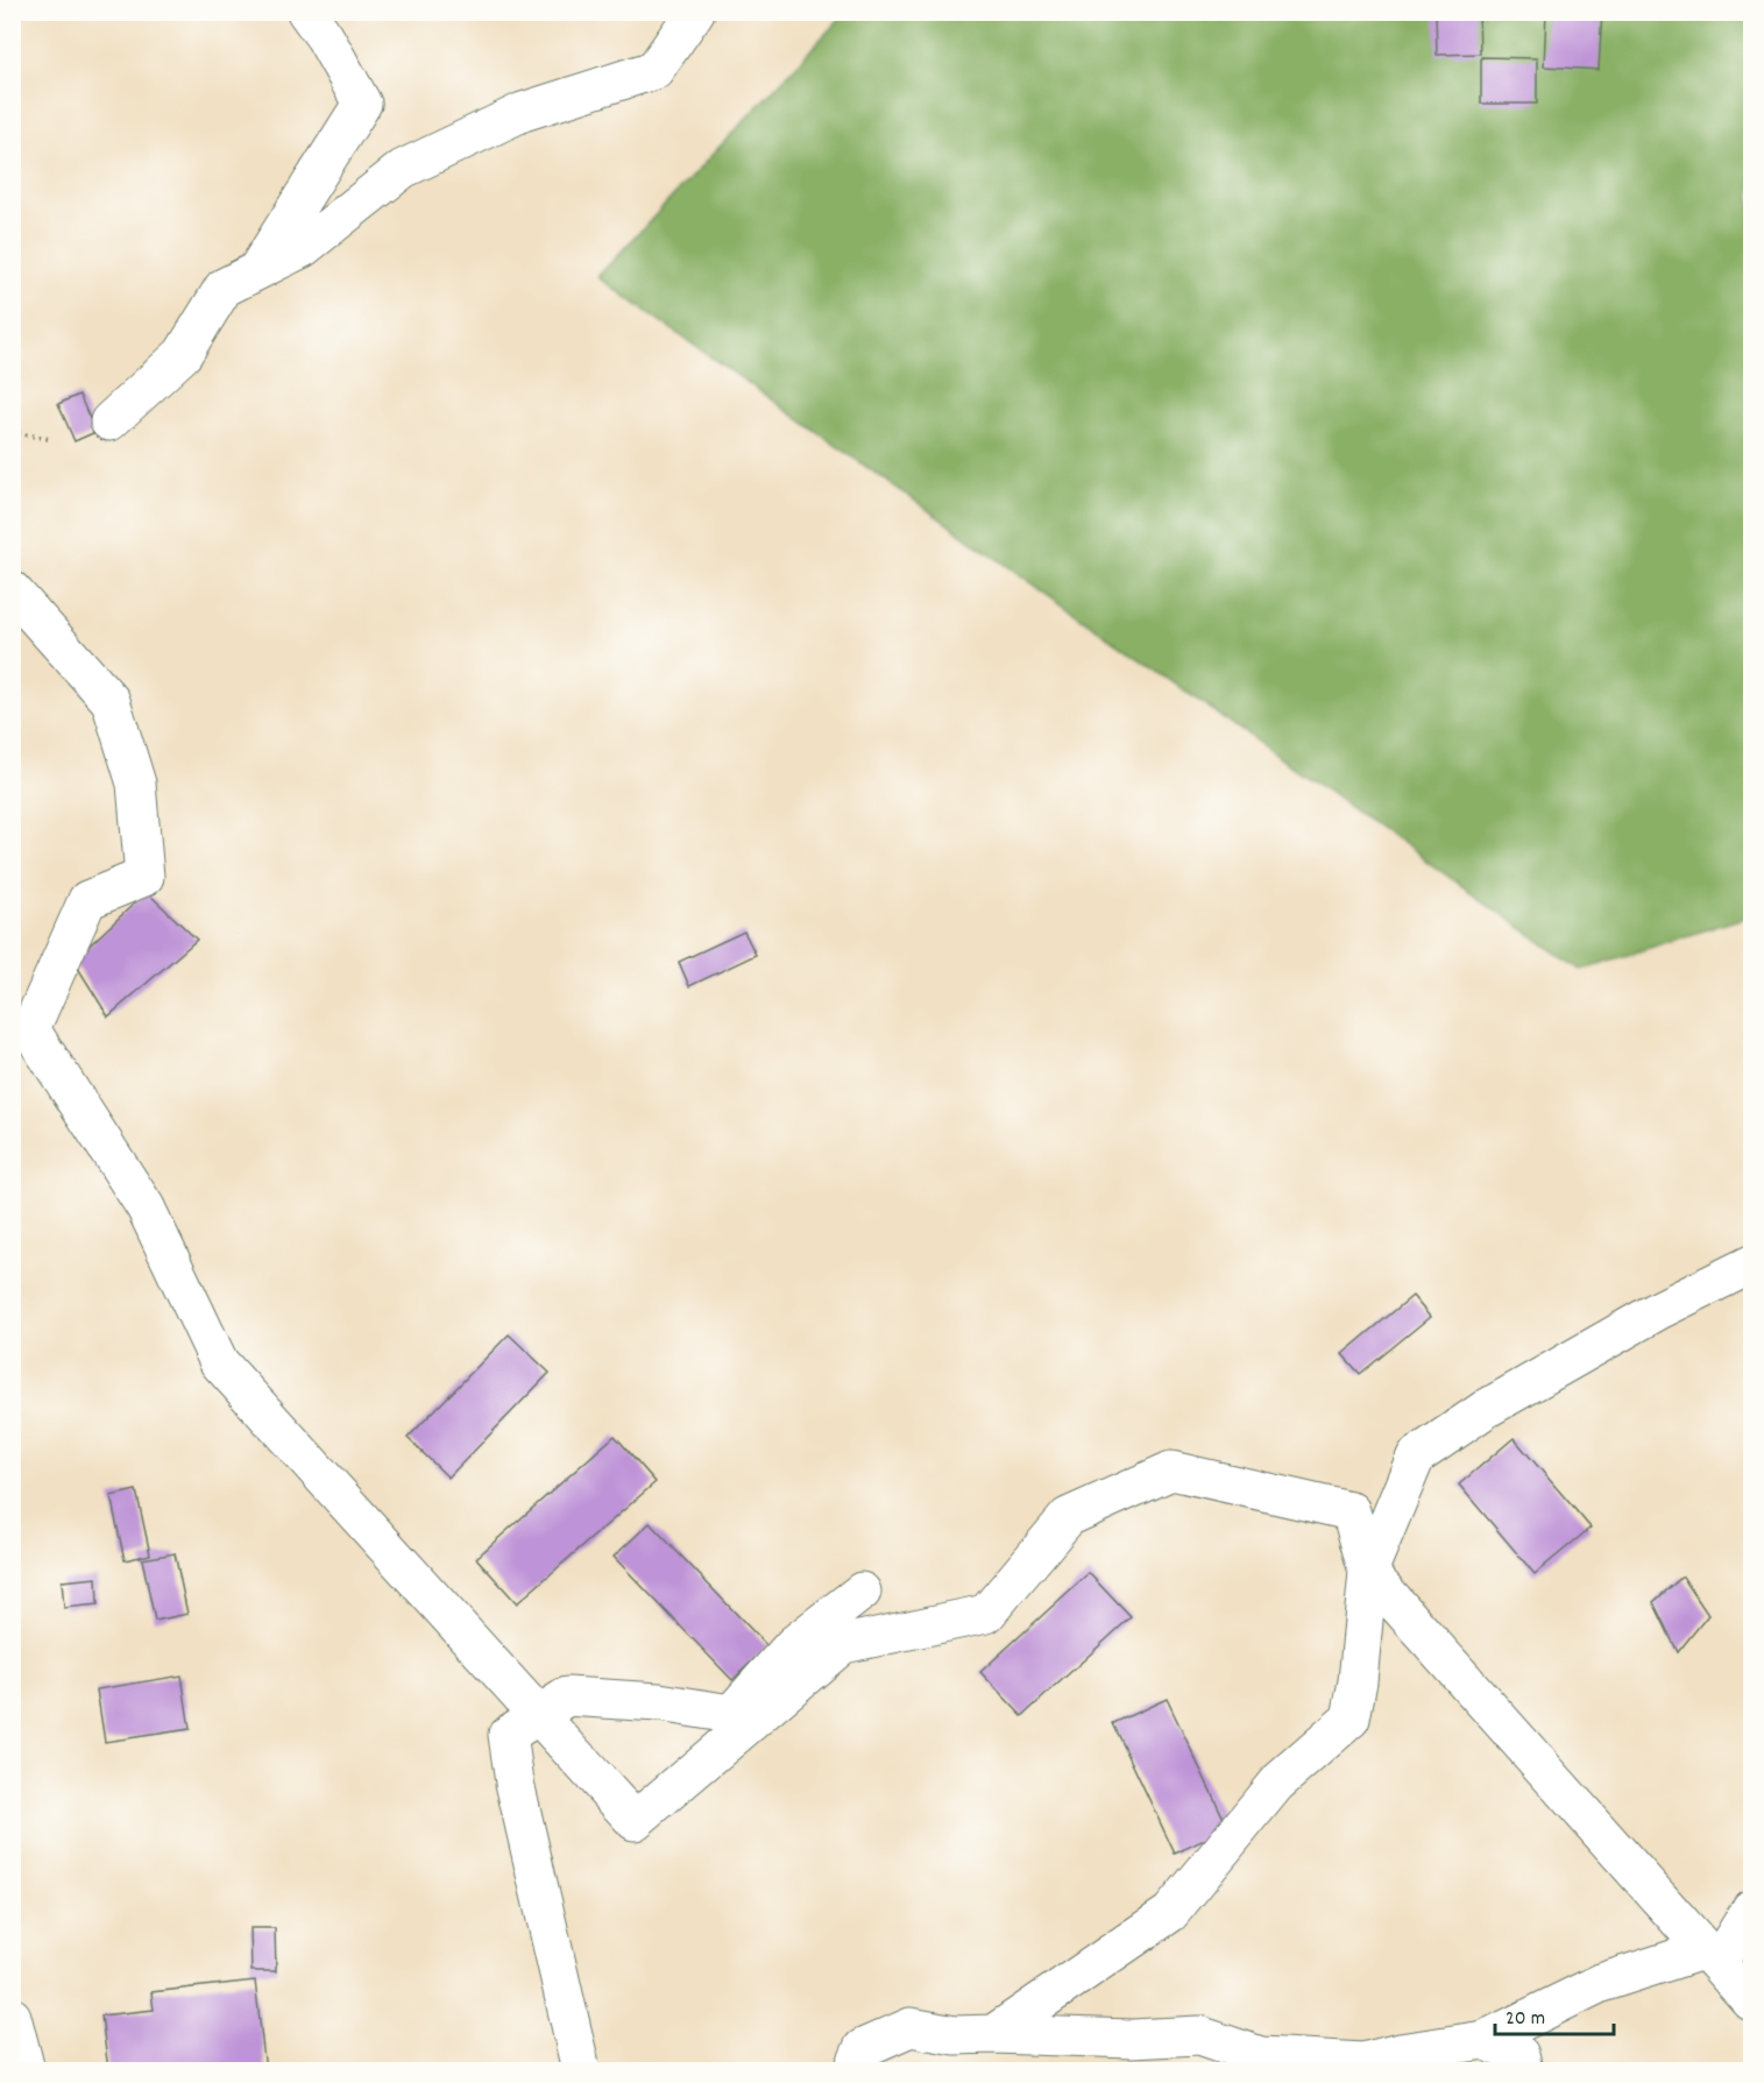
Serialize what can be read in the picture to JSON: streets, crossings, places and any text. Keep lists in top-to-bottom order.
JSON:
{
  "scale_bar": "20 m"
}
